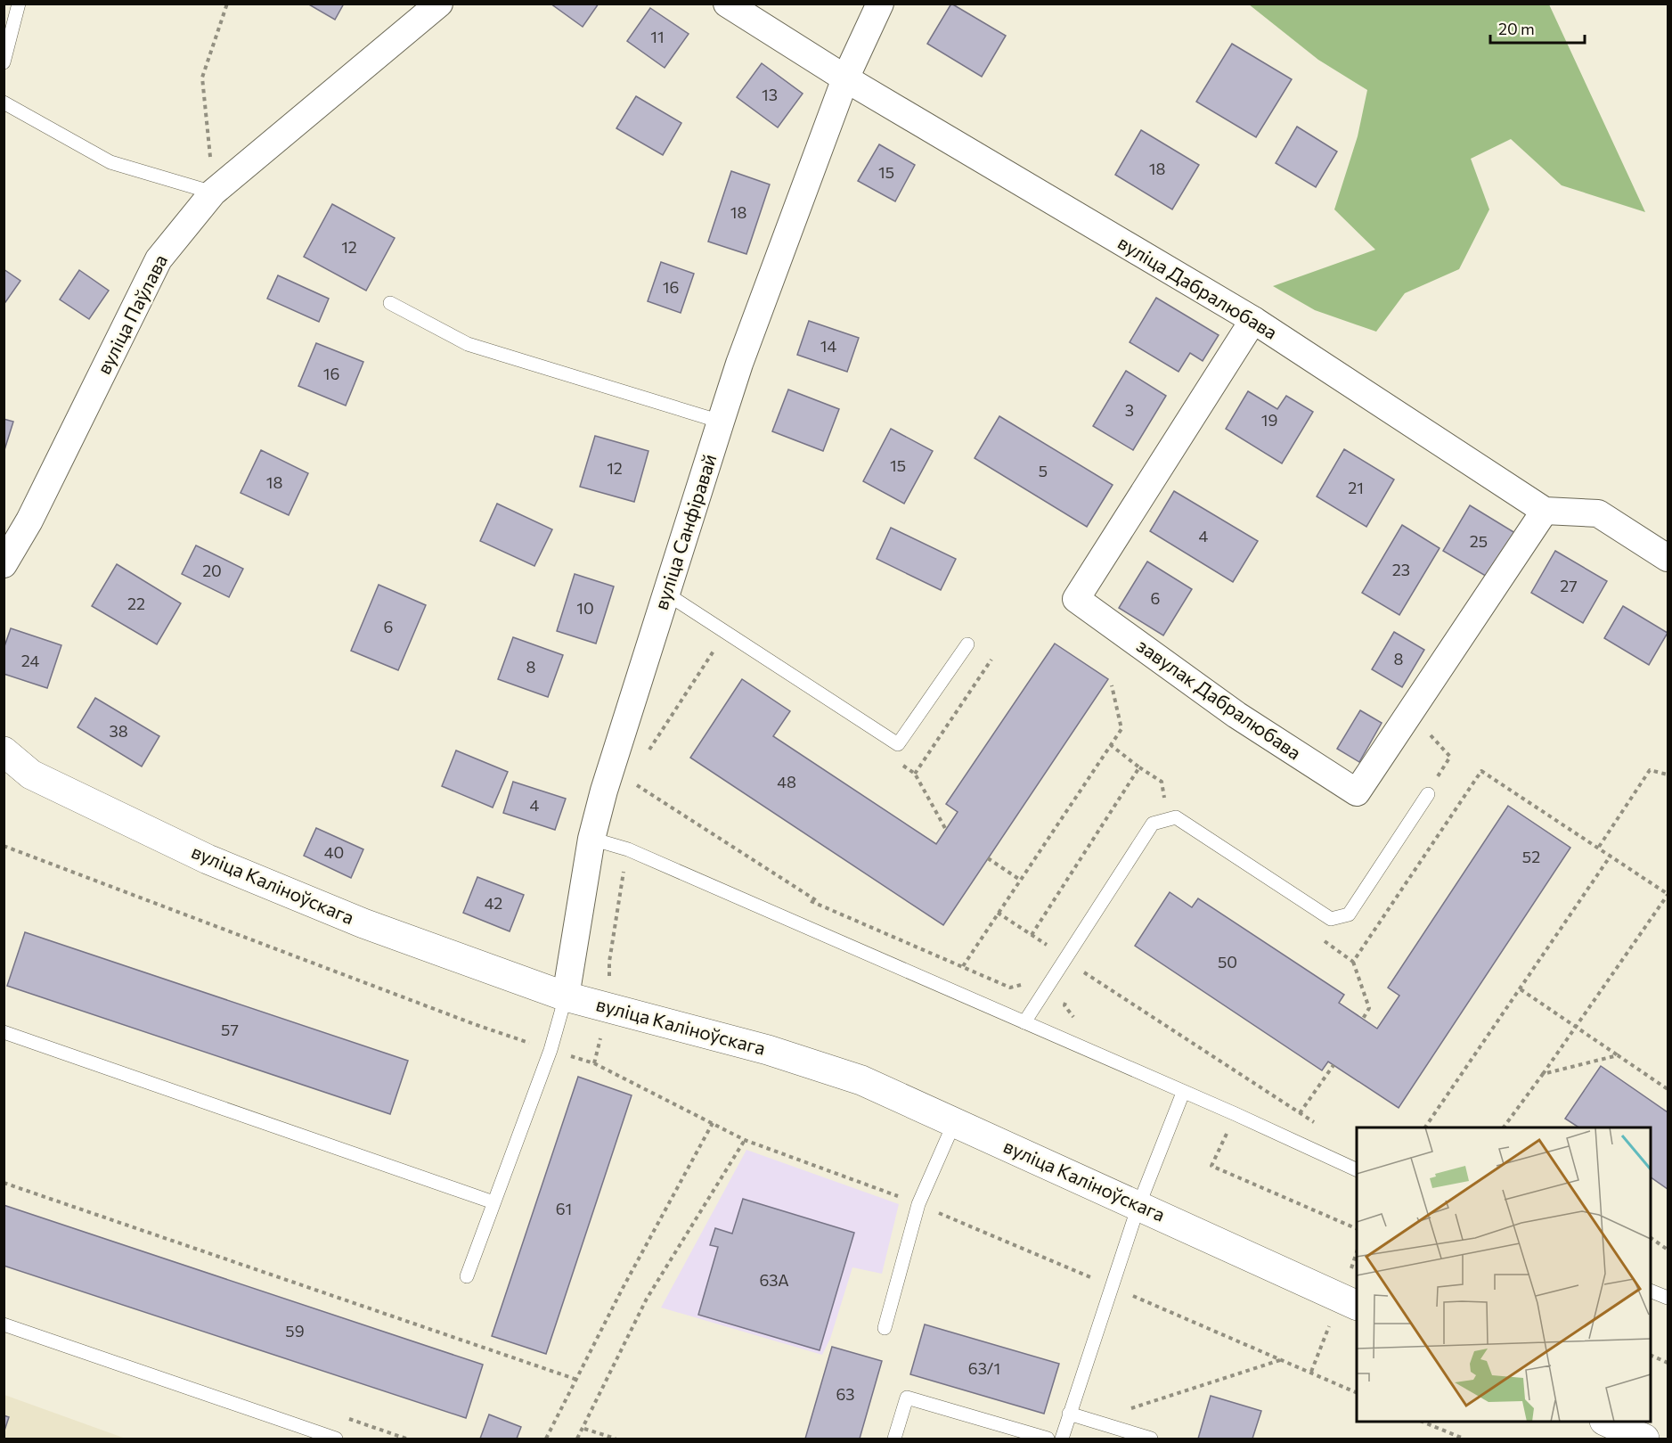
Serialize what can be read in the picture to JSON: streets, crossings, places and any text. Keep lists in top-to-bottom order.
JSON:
{
  "streets": {
    "main road": ["вуліца Каліноўскага"],
    "street": [
      "вуліца Дабралюбава",
      "вуліца Паўлава",
      "вуліца Санфіравай",
      "завулак Дабралюбава"
    ]
  },
  "crossings": [
    ["вуліца Дабралюбава", "вуліца Санфіравай"],
    ["вуліца Дабралюбава", "завулак Дабралюбава"],
    ["вуліца Санфіравай", "вуліца Каліноўскага"]
  ],
  "house_numbers": [
    "11",
    "13",
    "18",
    "15",
    "18",
    "12",
    "16",
    "14",
    "16",
    "3",
    "19",
    "15",
    "12",
    "5",
    "18",
    "21",
    "4",
    "25",
    "23",
    "20",
    "27",
    "6",
    "22",
    "10",
    "6",
    "8",
    "24",
    "8",
    "38",
    "48",
    "4",
    "40",
    "52",
    "42",
    "50",
    "57",
    "61",
    "63А",
    "59",
    "63/1",
    "63"
  ],
  "scale_bar": "20 m"
}
